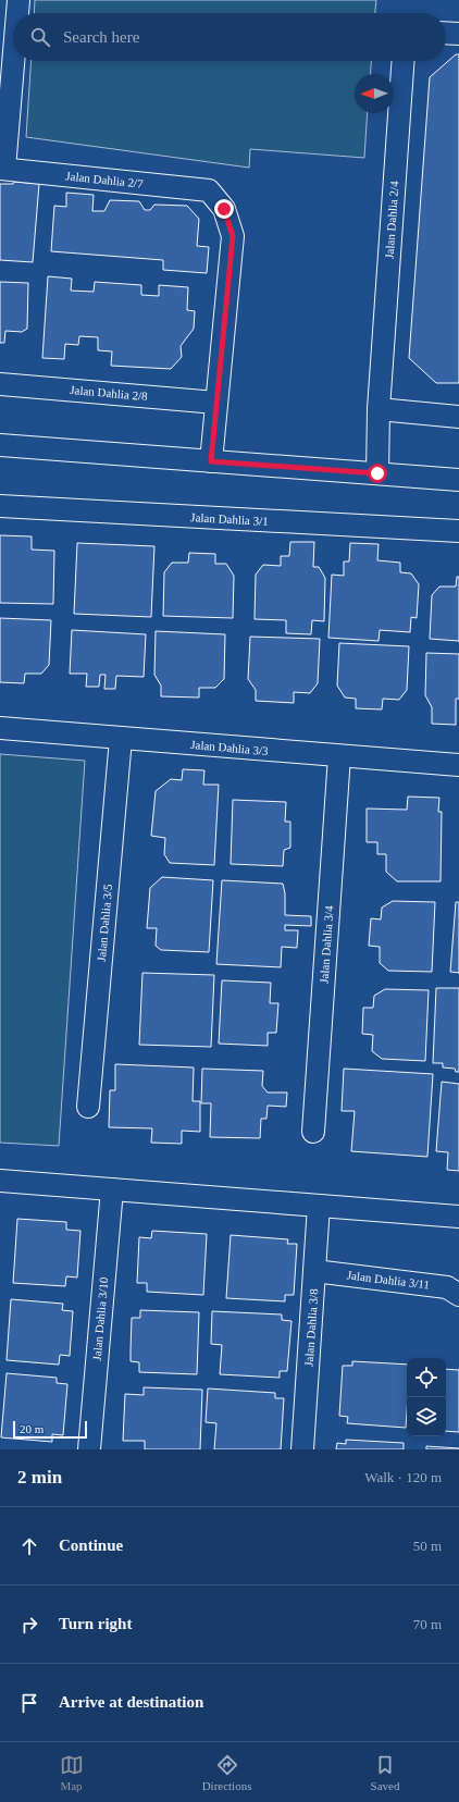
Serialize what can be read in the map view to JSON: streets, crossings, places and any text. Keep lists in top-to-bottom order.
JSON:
{
  "streets": {
    "street": [
      "Jalan Dahlia 2/7",
      "Jalan Dahlia 2/4",
      "Jalan Dahlia 2/8",
      "Jalan Dahlia 3/1",
      "Jalan Dahlia 3/3",
      "Jalan Dahlia 3/5",
      "Jalan Dahlia 3/4",
      "Jalan Dahlia 3/11",
      "Jalan Dahlia 3/10",
      "Jalan Dahlia 3/8"
    ]
  },
  "crossings": [
    ["Jalan Dahlia 2/7", "Jalan Dahlia 2/8"],
    ["Jalan Dahlia 3/3", "Jalan Dahlia 3/5"],
    ["Jalan Dahlia 3/3", "Jalan Dahlia 3/4"],
    ["Jalan Dahlia 3/11", "Jalan Dahlia 3/8"]
  ],
  "scale_bar": "20 m",
  "north": "left",
  "page": {
    "search": "Search here",
    "scale": "20 m",
    "heading": ["2 min", "Walk · 120 m"],
    "list": [
      ["Continue", "50 m"],
      ["Turn right", "70 m"],
      "Arrive at destination"
    ],
    "nav": ["Map", "Directions", "Saved"]
  }
}
